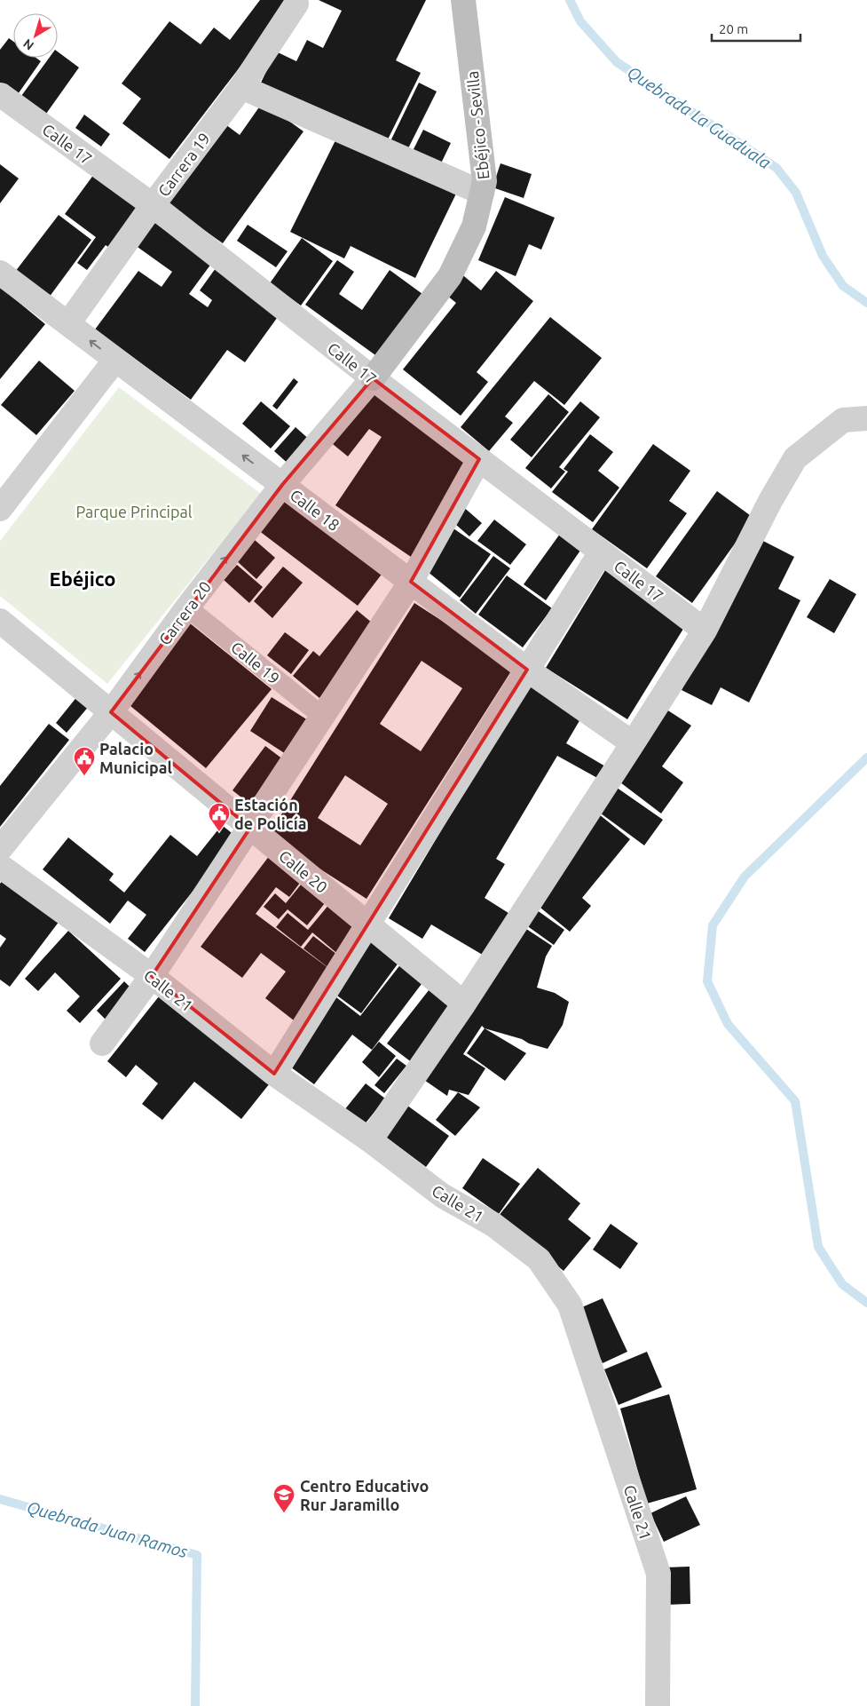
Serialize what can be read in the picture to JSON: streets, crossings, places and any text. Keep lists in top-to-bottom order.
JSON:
{
  "streets": {
    "main road": ["Ebéjico - Sevilla"],
    "street": [
      "Calle 17",
      "Carrera 19",
      "Calle 18",
      "Carrera 20",
      "Calle 19",
      "Calle 20",
      "Calle 21"
    ]
  },
  "crossings": [
    ["Ebéjico - Sevilla", "Calle 17"],
    ["Ebéjico - Sevilla", "Carrera 20"],
    ["Calle 17", "Carrera 19"],
    ["Calle 17", "Carrera 20"],
    ["Carrera 19", "Calle 18"],
    ["Calle 18", "Carrera 20"],
    ["Carrera 20", "Calle 19"],
    ["Carrera 20", "Calle 20"]
  ],
  "districts": ["Ebéjico"],
  "water": ["Quebrada La Guaduala", "Quebrada Juan Ramos"],
  "parks": ["Parque Principal"],
  "places": {
    "public building": ["Palacio Municipal", "Estación de Policía"],
    "school or university": ["Centro Educativo Rur Jaramillo"]
  },
  "scale_bar": "20 m",
  "north": "bottom left"
}
